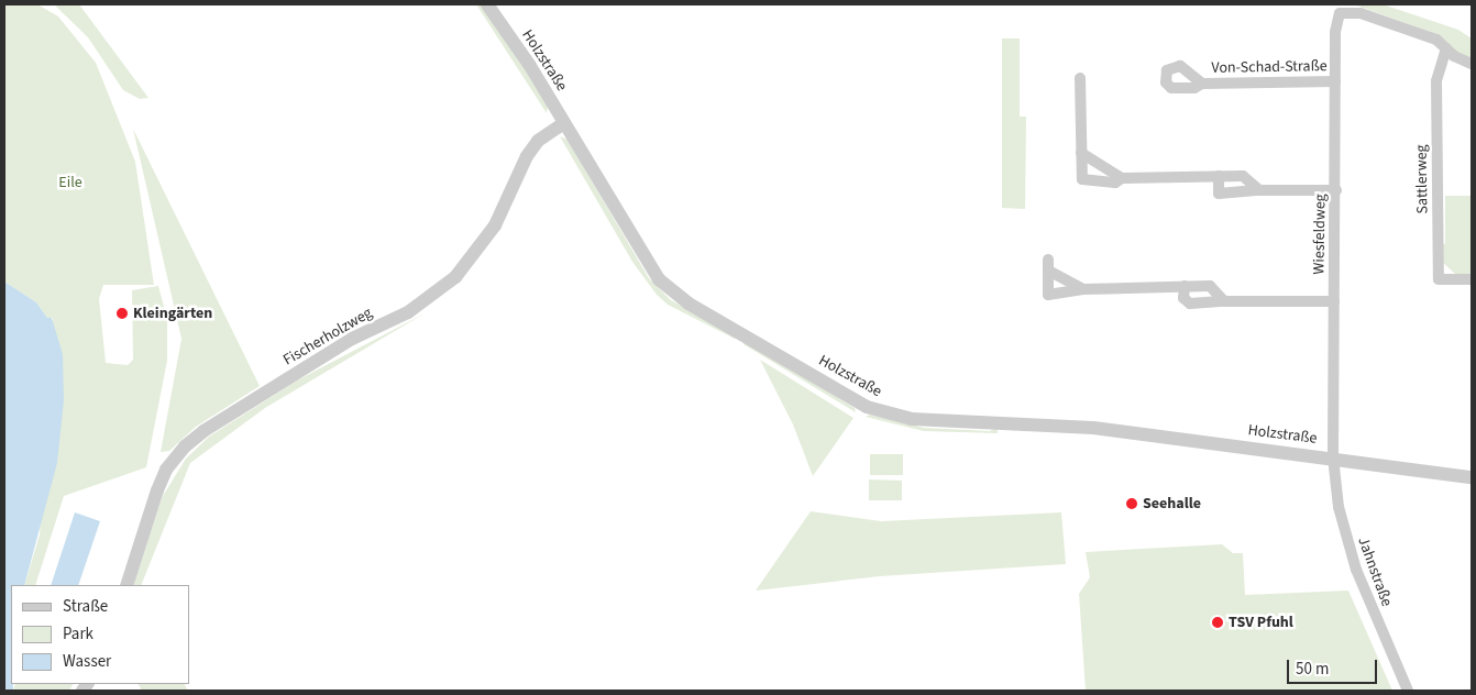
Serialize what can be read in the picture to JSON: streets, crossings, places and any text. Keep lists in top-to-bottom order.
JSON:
{
  "streets": {
    "street": [
      "Holzstraße",
      "Von-Schad-Straße",
      "Sattlerweg",
      "Wiesfeldweg",
      "Fischerholzweg",
      "Jahnstraße"
    ]
  },
  "crossings": [
    ["Holzstraße", "Wiesfeldweg"],
    ["Holzstraße", "Fischerholzweg"],
    ["Holzstraße", "Jahnstraße"],
    ["Von-Schad-Straße", "Wiesfeldweg"],
    ["Sattlerweg", "Wiesfeldweg"],
    ["Wiesfeldweg", "Jahnstraße"]
  ],
  "parks": ["Eile"],
  "places": ["Kleingärten", "Seehalle", "TSV Pfuhl"],
  "legend": ["Straße", "Park", "Wasser"],
  "scale_bar": "50 m"
}
